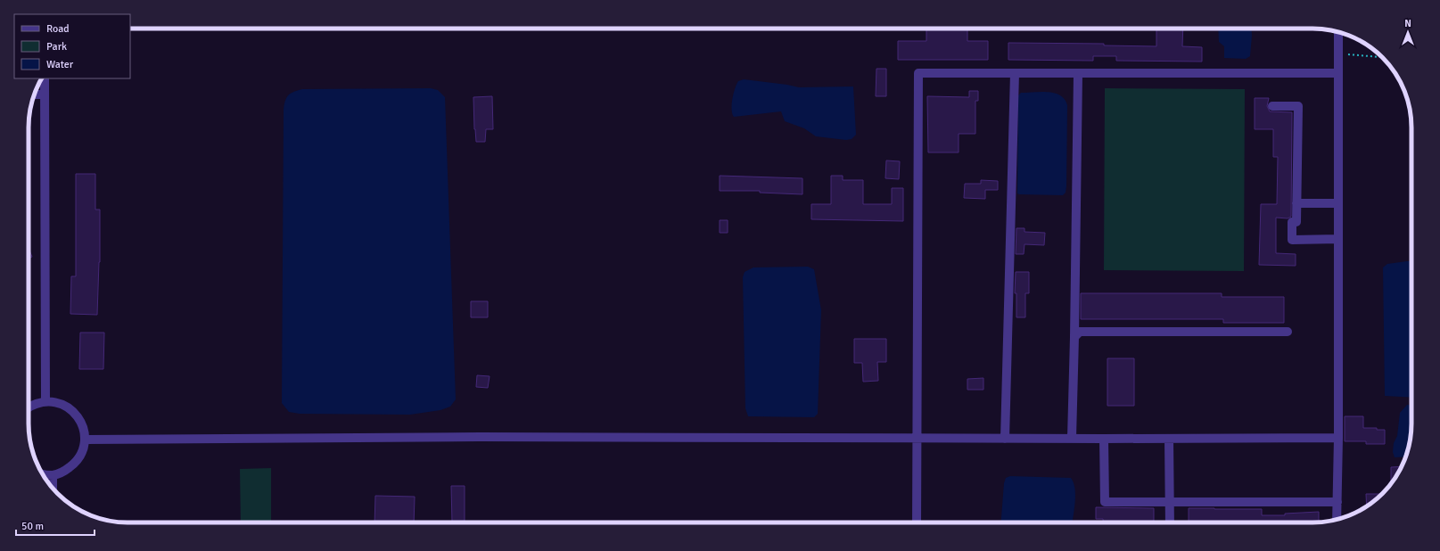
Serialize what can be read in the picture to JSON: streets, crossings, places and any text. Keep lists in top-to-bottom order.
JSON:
{
  "legend": ["Road", "Park", "Water"],
  "scale_bar": "50 m",
  "north": "top"
}
